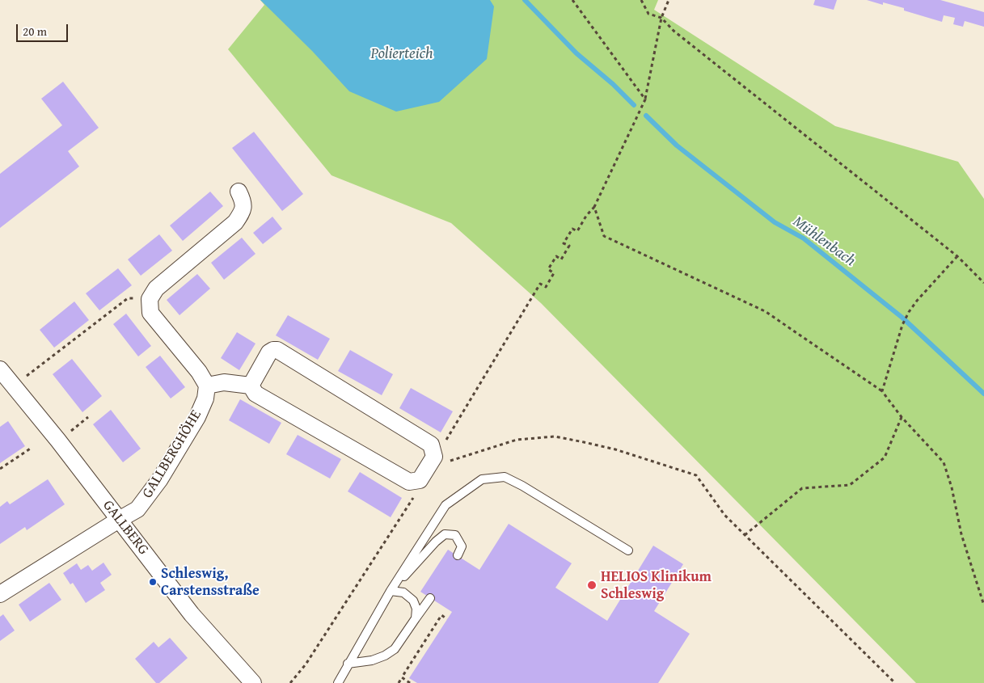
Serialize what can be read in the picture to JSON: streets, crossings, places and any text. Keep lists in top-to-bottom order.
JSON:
{
  "streets": {
    "street": ["GALLBERGHÖHE", "GALLBERG"]
  },
  "crossings": [
    ["GALLBERGHÖHE", "GALLBERG"]
  ],
  "water": ["Polierteich", "Mühlenbach"],
  "places": ["Schleswig, Carstensstraße", "HELIOS Klinikum Schleswig"],
  "scale_bar": "20 m"
}
